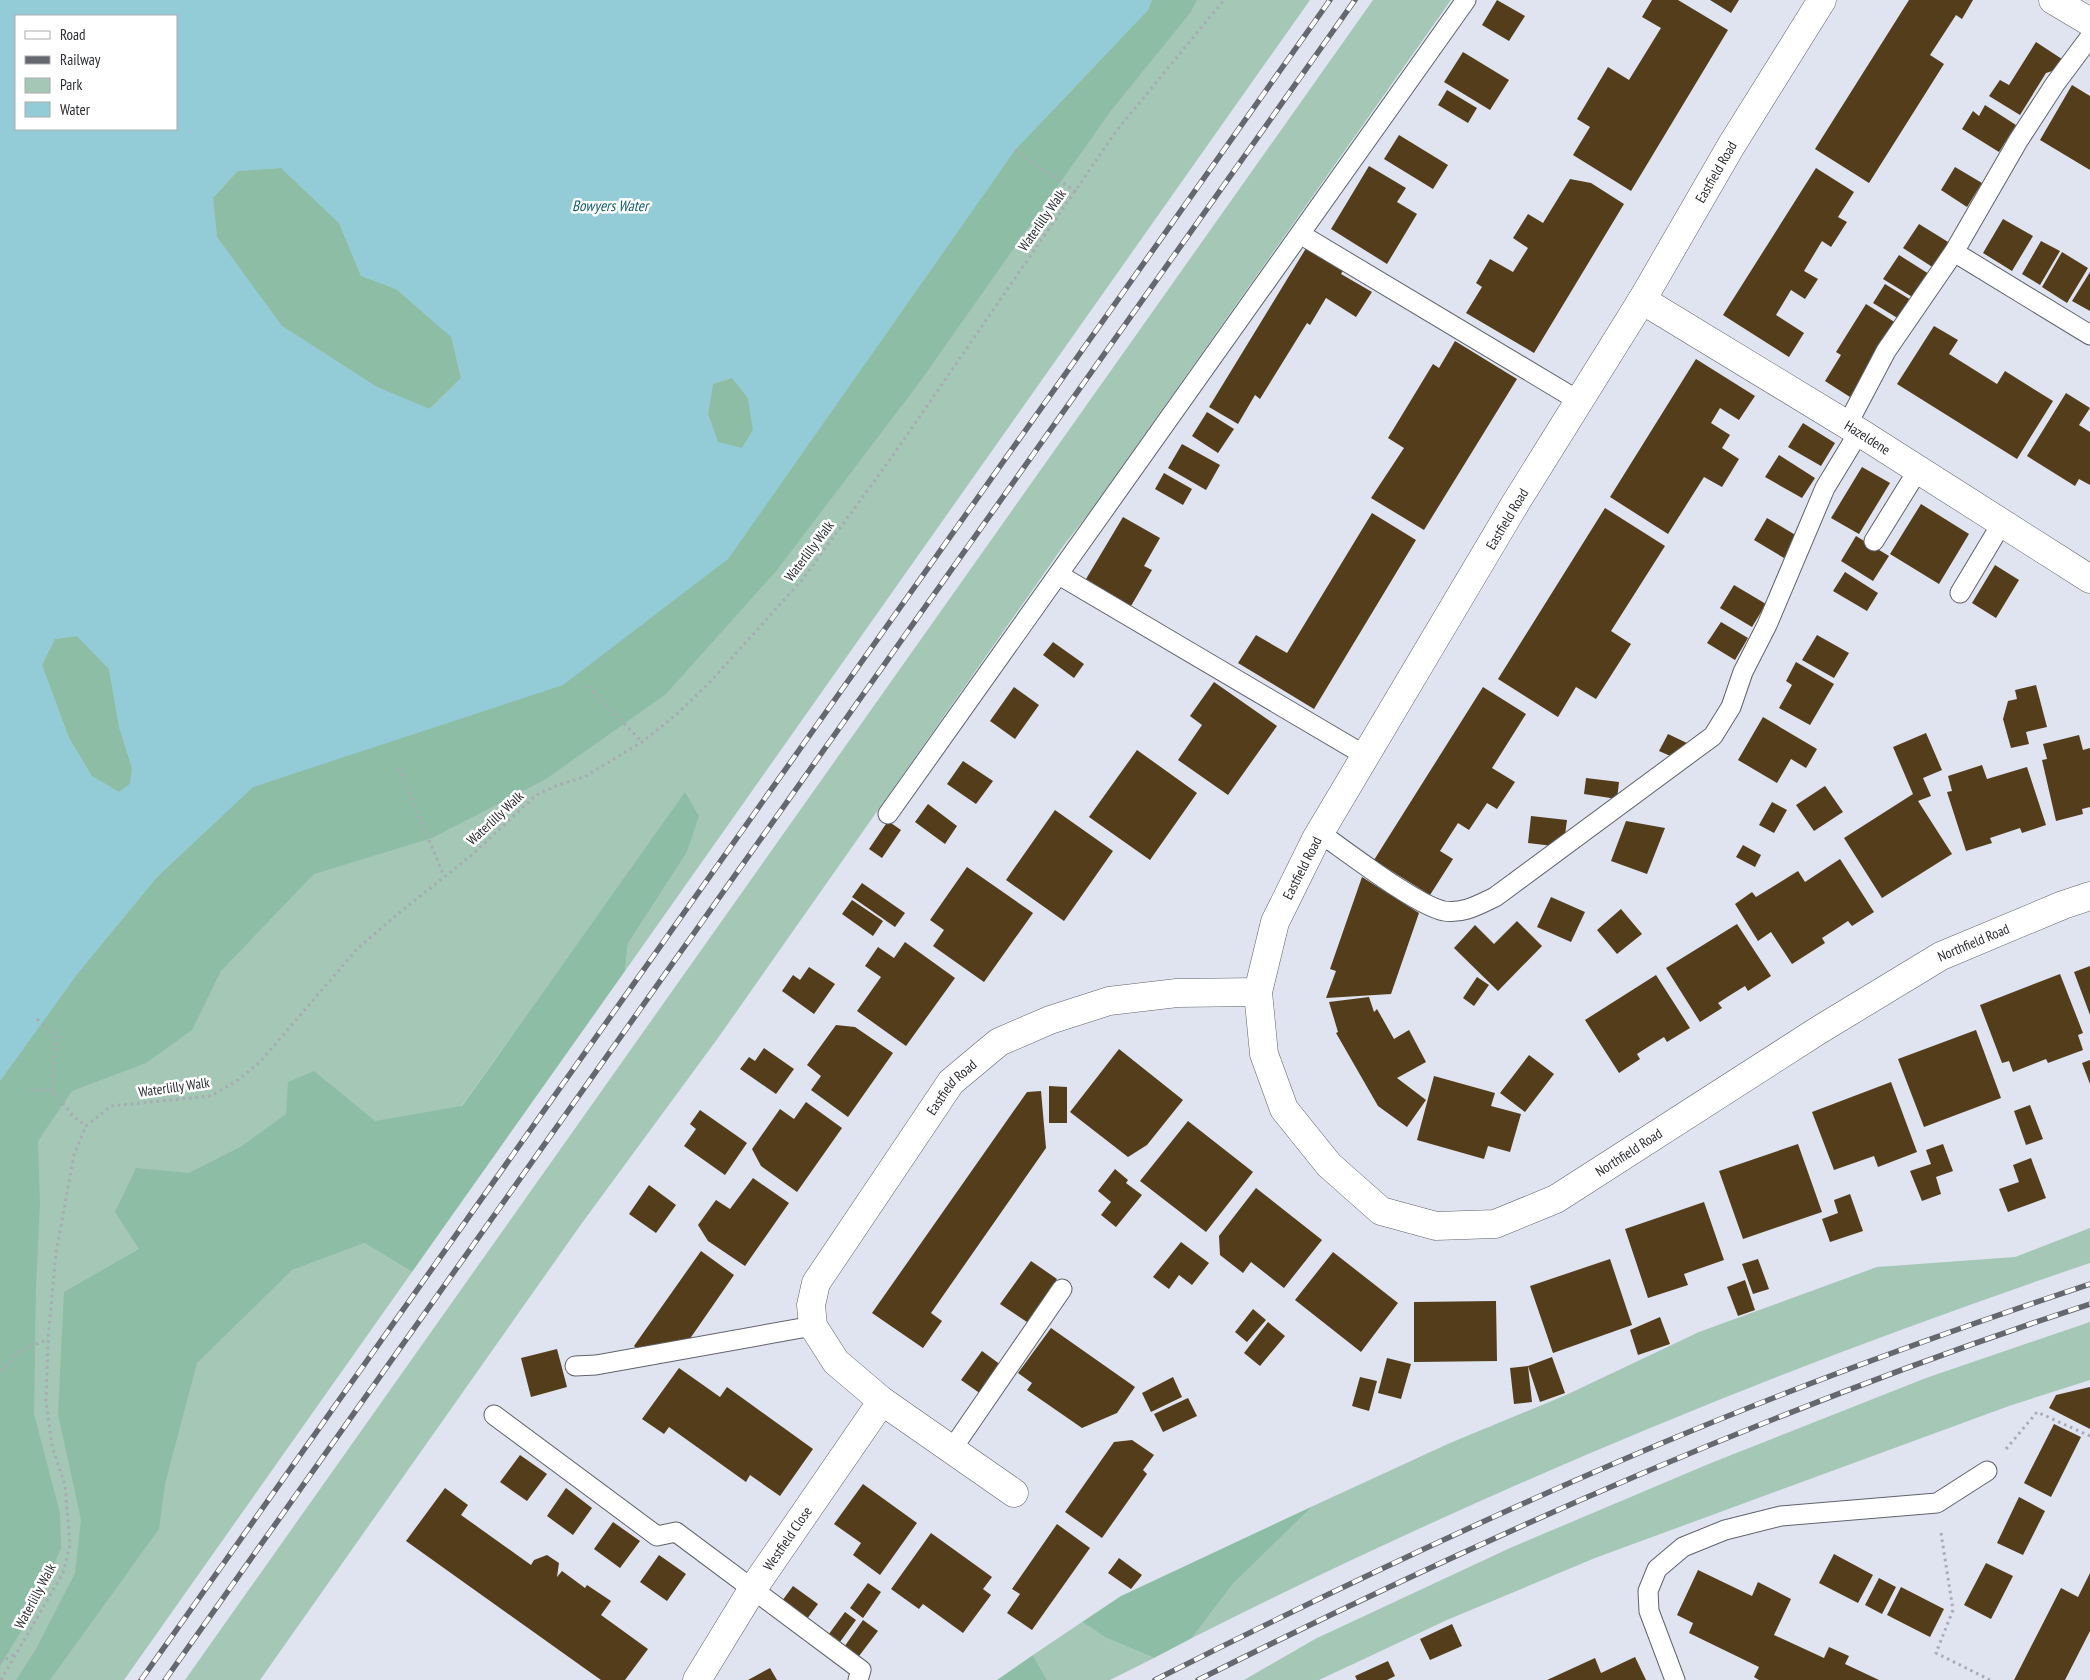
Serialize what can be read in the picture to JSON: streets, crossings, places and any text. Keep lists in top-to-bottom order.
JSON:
{
  "streets": {
    "street": [
      "Eastfield Road",
      "Hazeldene",
      "Northfield Road",
      "Westfield Close"
    ],
    "path": ["Waterlilly Walk"]
  },
  "crossings": [
    ["Eastfield Road", "Hazeldene"],
    ["Eastfield Road", "Northfield Road"],
    ["Eastfield Road", "Westfield Close"]
  ],
  "water": ["Bowyers Water"],
  "legend": [
    "Road",
    "Railway",
    "Park",
    "Water"
  ]
}
